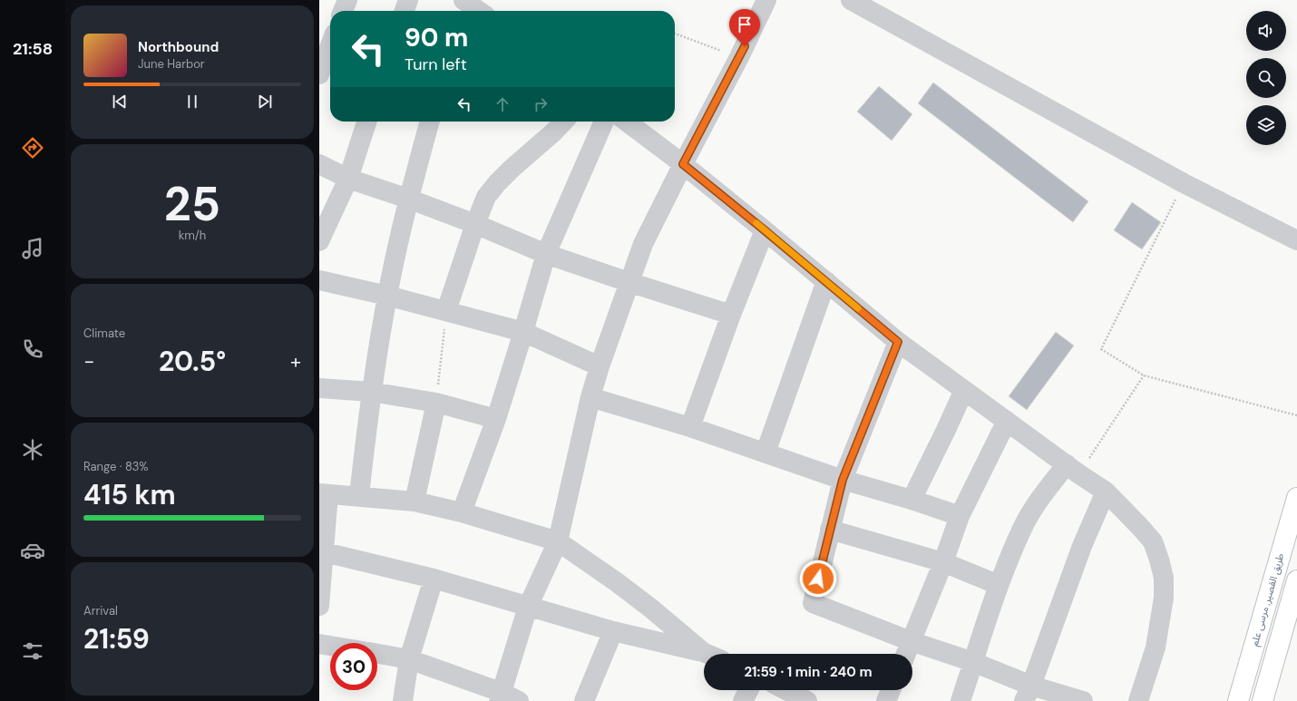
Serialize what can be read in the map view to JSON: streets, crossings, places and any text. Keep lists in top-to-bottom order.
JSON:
{
  "streets": {
    "main road": ["طريق القصير, مرسى علم"]
  },
  "page": {
    "tabs": "21:58",
    "turn": ["90 m", "Turn left"],
    "song": ["Northbound", "June Harbor"],
    "tile": [
      ["25", "km/h"],
      "Climate",
      ["Range · 83%", "415 km"],
      ["Arrival", "21:59"]
    ],
    "heat": ["−", "20.5°", "+"],
    "limit": "30",
    "trip": "21:59 · 1 min · 240 m"
  }
}
